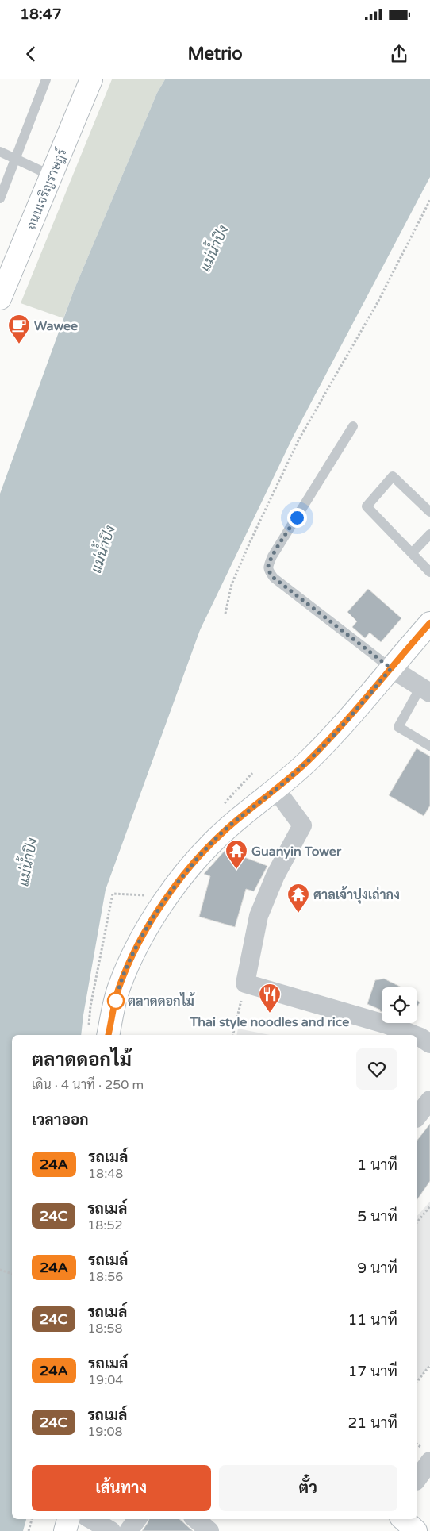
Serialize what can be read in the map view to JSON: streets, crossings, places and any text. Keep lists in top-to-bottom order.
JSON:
{
  "streets": {
    "street": ["ถนนเจริญราษฎร์"]
  },
  "water": ["แม่น้ำปิง"],
  "places": {
    "cafe": ["Wawee"],
    "temple": ["Guanyin Tower", "ศาลเจ้าปุงเถ่ากง"],
    "other": ["ตลาดดอกไม้"],
    "restaurant": ["Thai style noodles and rice"]
  },
  "lines": ["bus line 24A"],
  "page": {
    "status": "18:47",
    "header": "Metrio",
    "heading": [
      ["ตลาดดอกไม้", "เดิน · 4 นาที · 250 m"],
      "เวลาออก"
    ],
    "list": [
      {
        "mark": "24A",
        "name": "รถเมล์",
        "note": "18:48",
        "value": "1 นาที"
      },
      {
        "mark": "24C",
        "name": "รถเมล์",
        "note": "18:52",
        "value": "5 นาที"
      },
      {
        "mark": "24A",
        "name": "รถเมล์",
        "note": "18:56",
        "value": "9 นาที"
      },
      {
        "mark": "24C",
        "name": "รถเมล์",
        "note": "18:58",
        "value": "11 นาที"
      },
      {
        "mark": "24A",
        "name": "รถเมล์",
        "note": "19:04",
        "value": "17 นาที"
      },
      {
        "mark": "24C",
        "name": "รถเมล์",
        "note": "19:08",
        "value": "21 นาที"
      }
    ],
    "buttons": ["เส้นทาง", "ตั๋ว"]
  }
}
